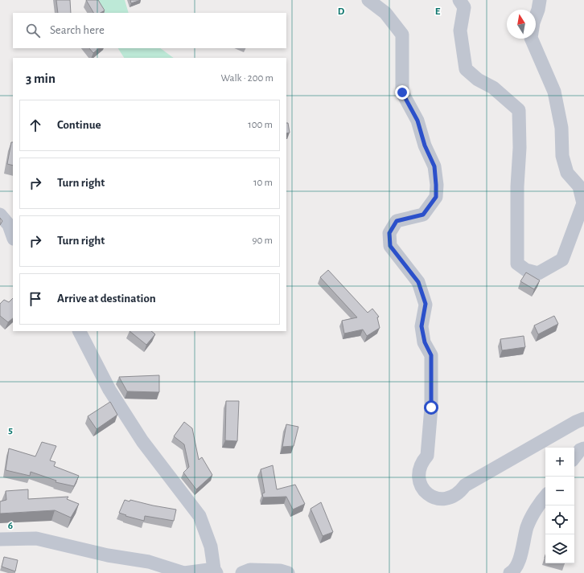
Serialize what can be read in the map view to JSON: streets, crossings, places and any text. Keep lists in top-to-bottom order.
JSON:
{
  "north": "top",
  "page": {
    "search": "Search here",
    "heading": ["3 min", "Walk · 200 m"],
    "list": [
      ["Continue", "100 m"],
      ["Turn right", "10 m"],
      ["Turn right", "90 m"],
      "Arrive at destination"
    ],
    "map_buttons": ["+", "−"]
  },
  "grid": {
    "columns": ["D", "E"],
    "rows": ["5", "6"]
  }
}
